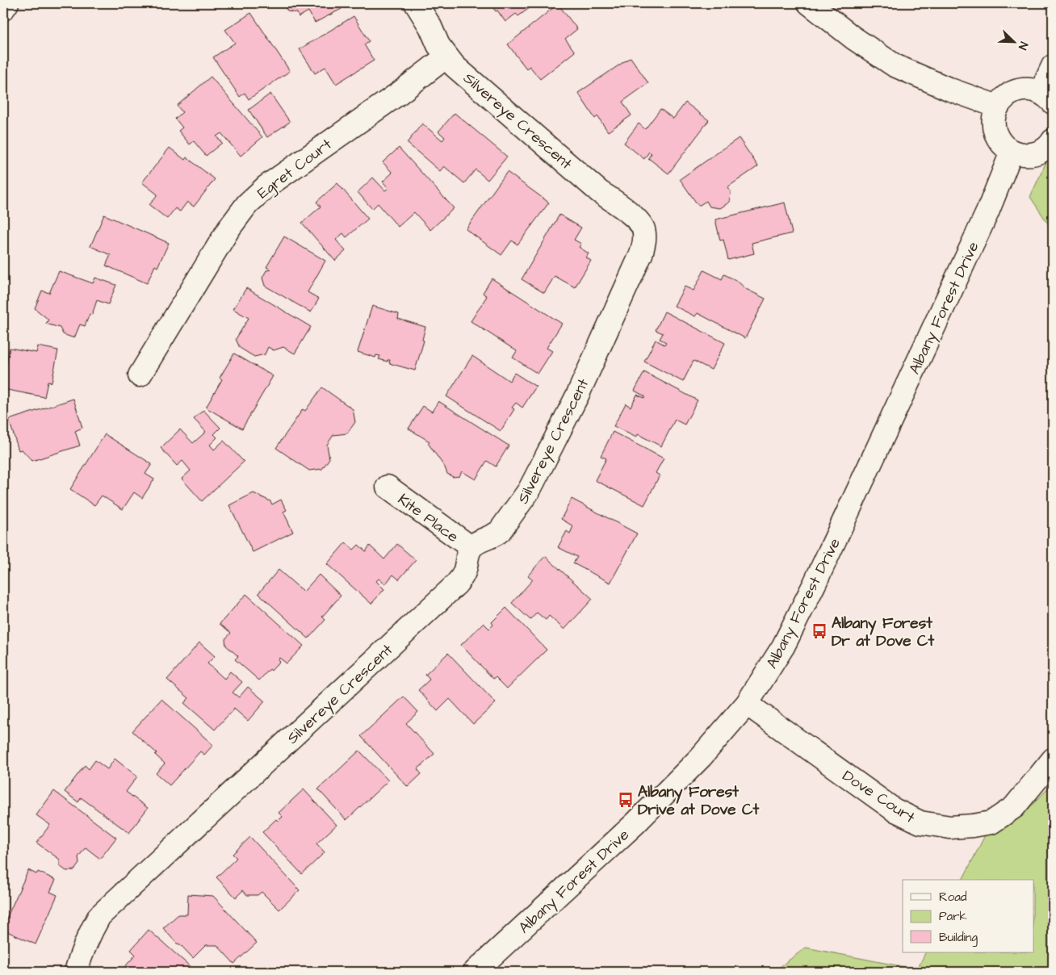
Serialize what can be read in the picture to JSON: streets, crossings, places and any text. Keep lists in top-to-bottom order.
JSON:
{
  "streets": {
    "street": [
      "Silvereye Crescent",
      "Egret Court",
      "Albany Forest Drive",
      "Kite Place",
      "Dove Court"
    ]
  },
  "crossings": [
    ["Silvereye Crescent", "Egret Court"],
    ["Silvereye Crescent", "Kite Place"],
    ["Albany Forest Drive", "Dove Court"]
  ],
  "places": {
    "bus stop": ["Albany Forest Dr at Dove Ct", "Albany Forest Drive at Dove Ct"]
  },
  "legend": ["Road", "Park", "Building"],
  "north": "bottom right"
}
